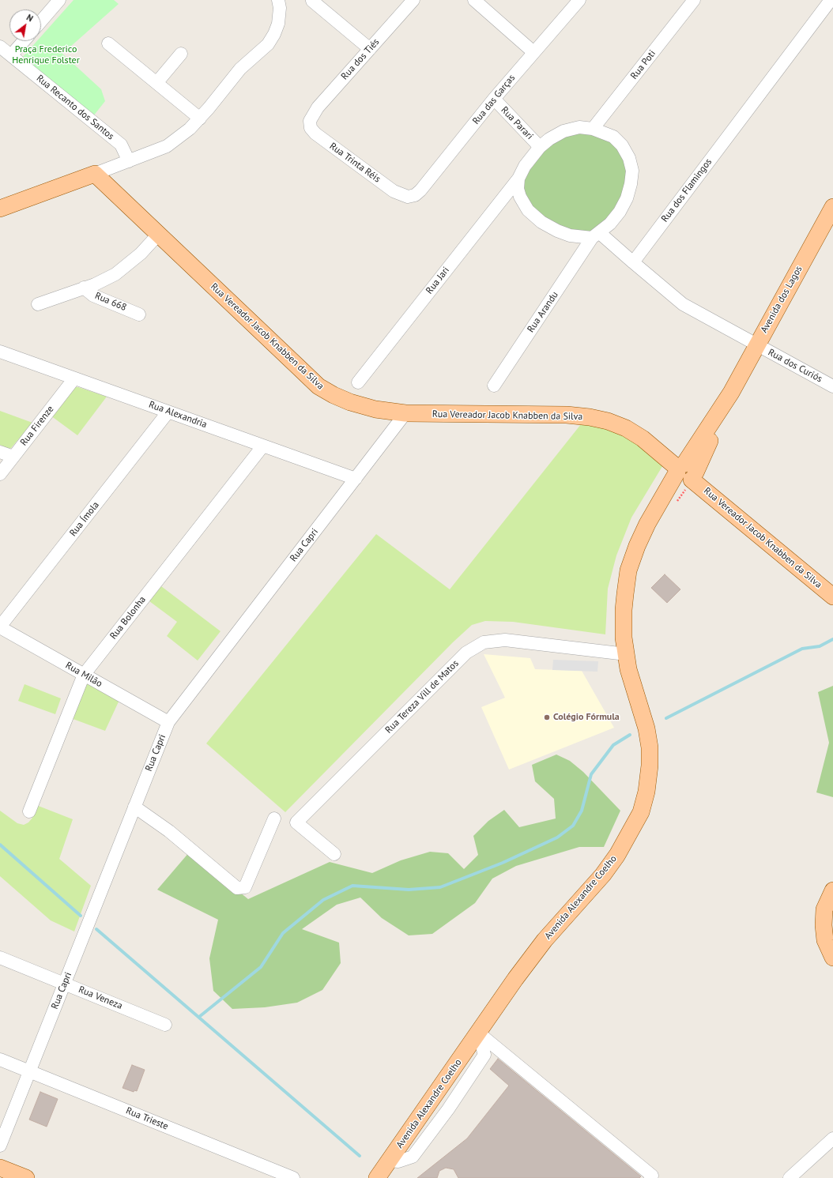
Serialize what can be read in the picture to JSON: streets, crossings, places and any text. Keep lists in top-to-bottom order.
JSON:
{
  "streets": {
    "main road": ["Avenida dos Lagos", "Rua Vereador Jacob Knabben da Silva", "Avenida Alexandre Coelho"],
    "street": [
      "Rua dos Tiés",
      "Rua Poti",
      "Rua das Garças",
      "Rua Recanto dos Santos",
      "Rua Parari",
      "Rua Trinta Réis",
      "Rua dos Flamingos",
      "Rua Jari",
      "Rua 668",
      "Rua Arandu",
      "Rua dos Curiós",
      "Rua Alexandria",
      "Rua Firenze",
      "Rua Ímola",
      "Rua Capri",
      "Rua Bolonha",
      "Rua Milão",
      "Rua Tereza Vill de Matos",
      "Rua Veneza",
      "Rua Trieste"
    ]
  },
  "crossings": [
    ["Rua dos Tiés", "Rua Trinta Réis"],
    ["Rua Poti", "Rua Parari"],
    ["Rua Poti", "Rua Jari"],
    ["Rua Poti", "Rua Arandu"],
    ["Rua das Garças", "Rua Parari"],
    ["Rua das Garças", "Rua Trinta Réis"],
    ["Rua Parari", "Rua Jari"],
    ["Rua Parari", "Rua Arandu"],
    ["Rua Jari", "Rua Arandu"],
    ["Avenida dos Lagos", "Rua Vereador Jacob Knabben da Silva"],
    ["Avenida dos Lagos", "Rua dos Curiós"],
    ["Avenida dos Lagos", "Avenida Alexandre Coelho"],
    ["Rua Vereador Jacob Knabben da Silva", "Rua Capri"],
    ["Rua Vereador Jacob Knabben da Silva", "Avenida Alexandre Coelho"],
    ["Rua Alexandria", "Rua Firenze"],
    ["Rua Alexandria", "Rua Ímola"],
    ["Rua Alexandria", "Rua Capri"],
    ["Rua Alexandria", "Rua Bolonha"],
    ["Rua Ímola", "Rua Milão"],
    ["Rua Capri", "Rua Milão"],
    ["Rua Capri", "Rua Veneza"],
    ["Rua Capri", "Rua Trieste"],
    ["Rua Bolonha", "Rua Milão"],
    ["Rua Tereza Vill de Matos", "Avenida Alexandre Coelho"]
  ],
  "parks": ["Praça Frederico Henrique Folster"],
  "places": ["Colégio Fórmula"],
  "north": "top right"
}
